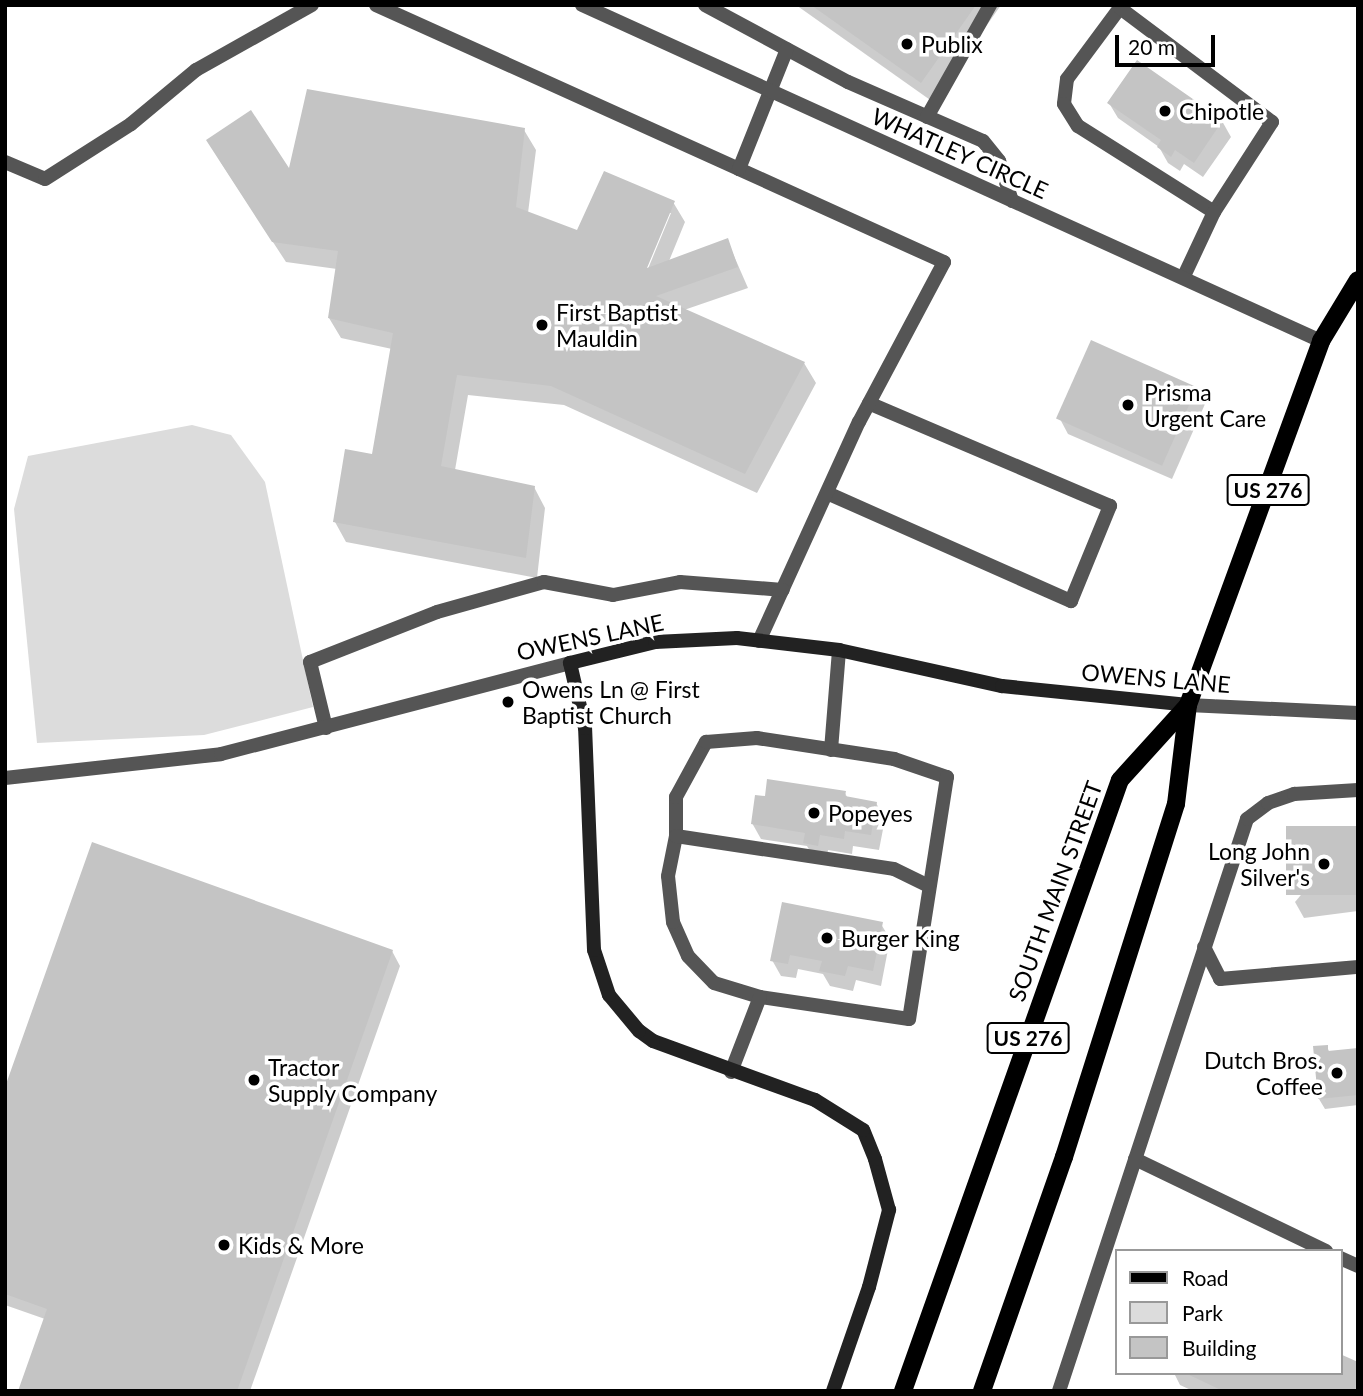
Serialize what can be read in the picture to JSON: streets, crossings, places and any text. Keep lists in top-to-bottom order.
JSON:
{
  "streets": {
    "main road": ["US 276", "SOUTH MAIN STREET"],
    "street": ["WHATLEY CIRCLE", "OWENS LANE"]
  },
  "crossings": [
    ["WHATLEY CIRCLE", "SOUTH MAIN STREET"],
    ["OWENS LANE", "SOUTH MAIN STREET"]
  ],
  "places": [
    "Publix",
    "Chipotle",
    "First Baptist Mauldin",
    "Prisma Urgent Care",
    "Owens Ln @ First Baptist Church",
    "Popeyes",
    "Long John Silver's",
    "Burger King",
    "Dutch Bros. Coffee",
    "Tractor Supply Company",
    "Kids & More"
  ],
  "legend": ["Road", "Park", "Building"],
  "scale_bar": "20 m"
}
